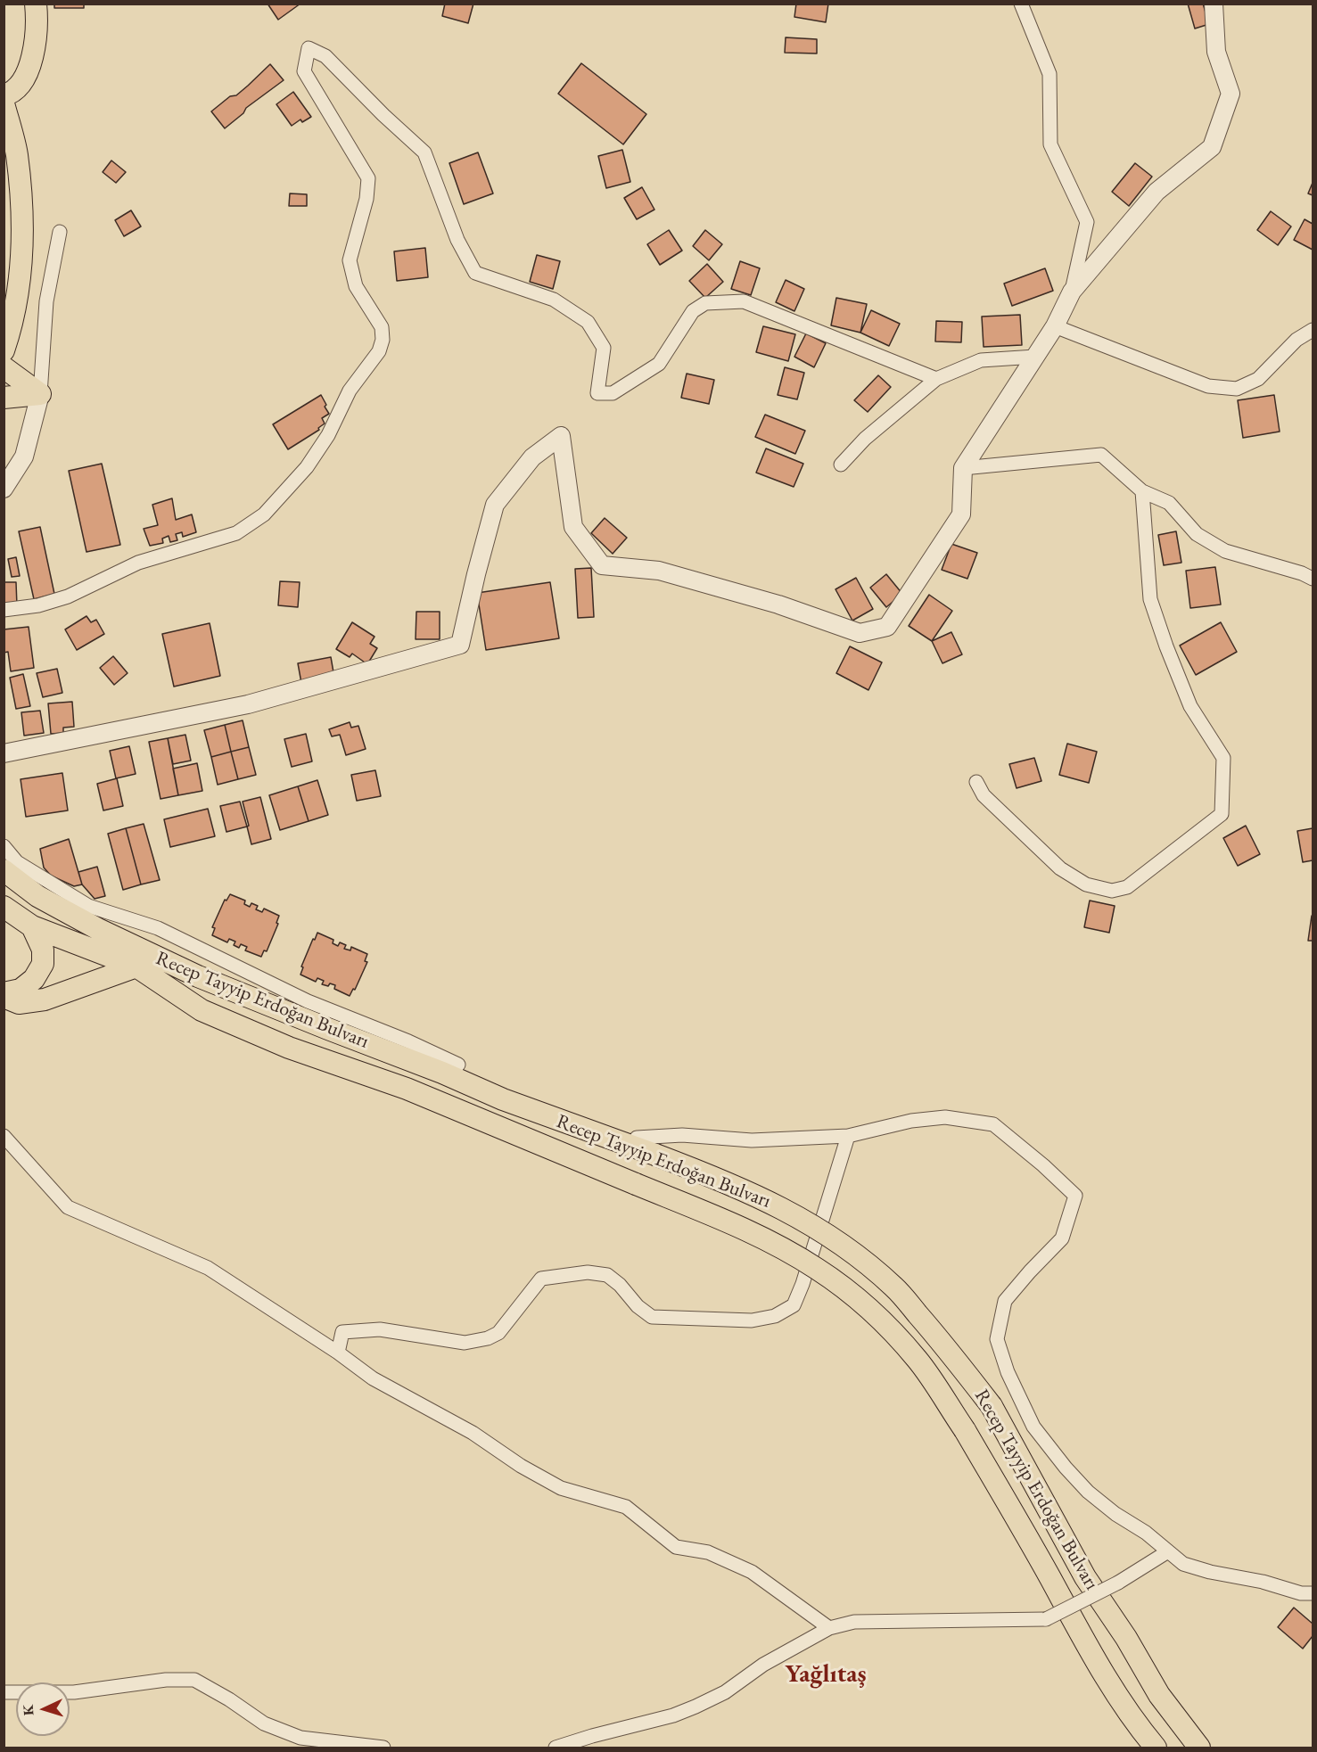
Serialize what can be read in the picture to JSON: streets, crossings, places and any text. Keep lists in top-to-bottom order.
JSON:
{
  "streets": {
    "main road": ["Recep Tayyip Erdoğan Bulvarı"]
  },
  "districts": ["Yağlıtaş"],
  "north": "left"
}
